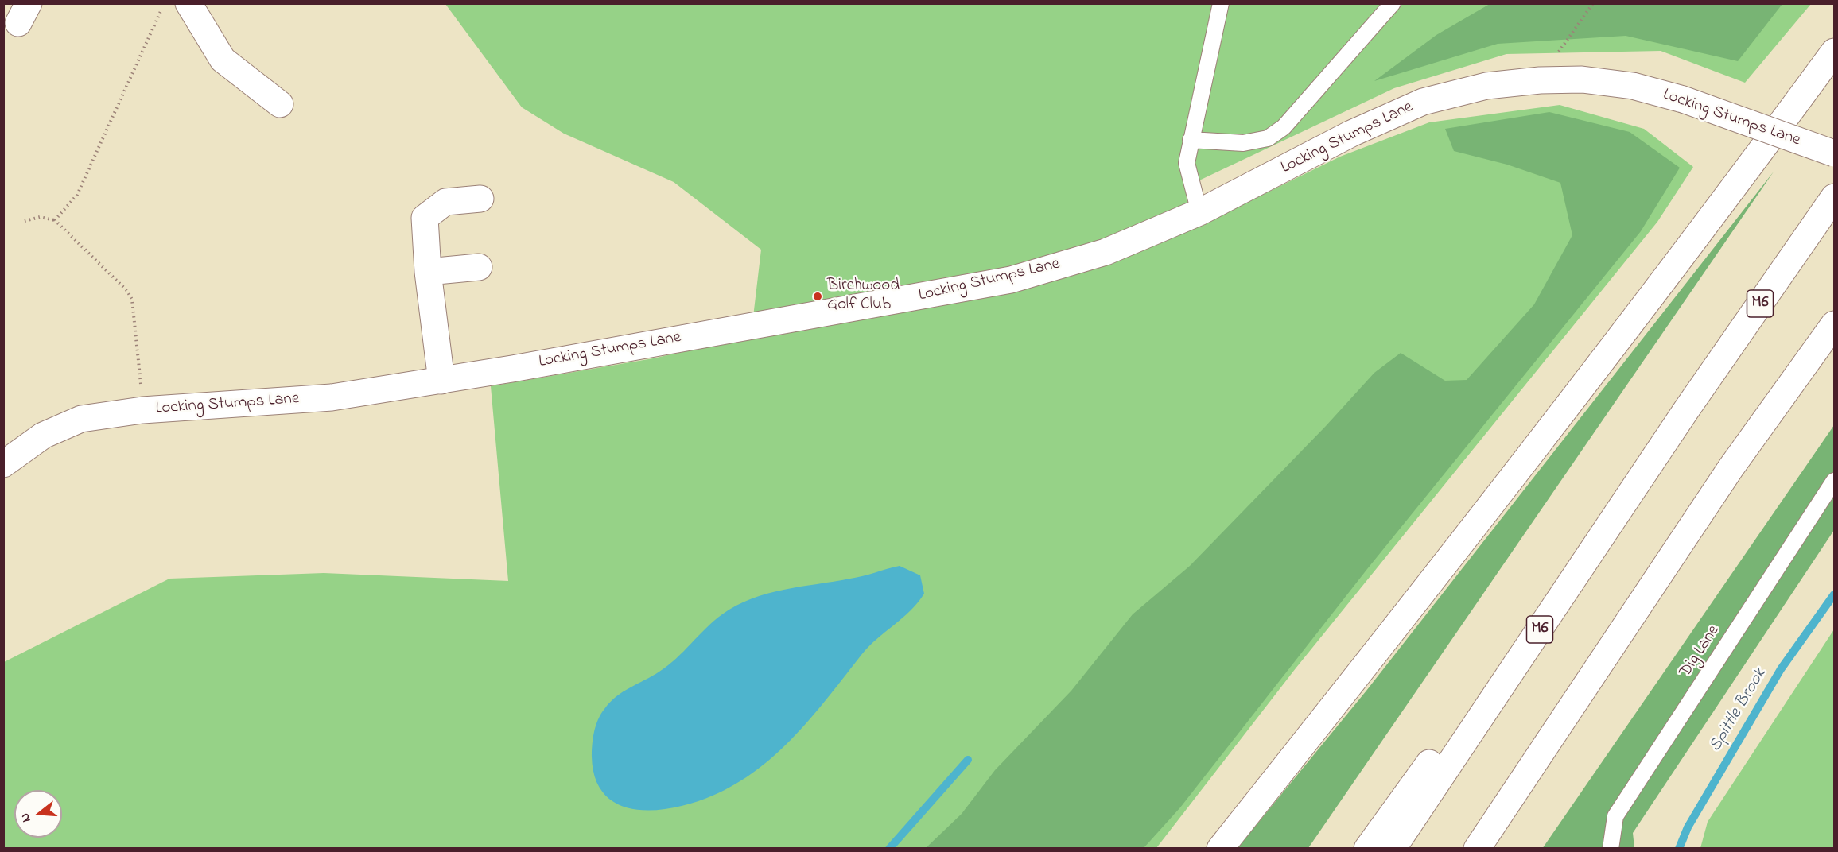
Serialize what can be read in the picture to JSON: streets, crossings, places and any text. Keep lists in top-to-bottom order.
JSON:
{
  "streets": {
    "main road": ["Locking Stumps Lane", "M6"],
    "lane": ["Dig Lane"]
  },
  "water": ["Spittle Brook"],
  "places": ["Birchwood Golf Club"],
  "north": "left"
}
